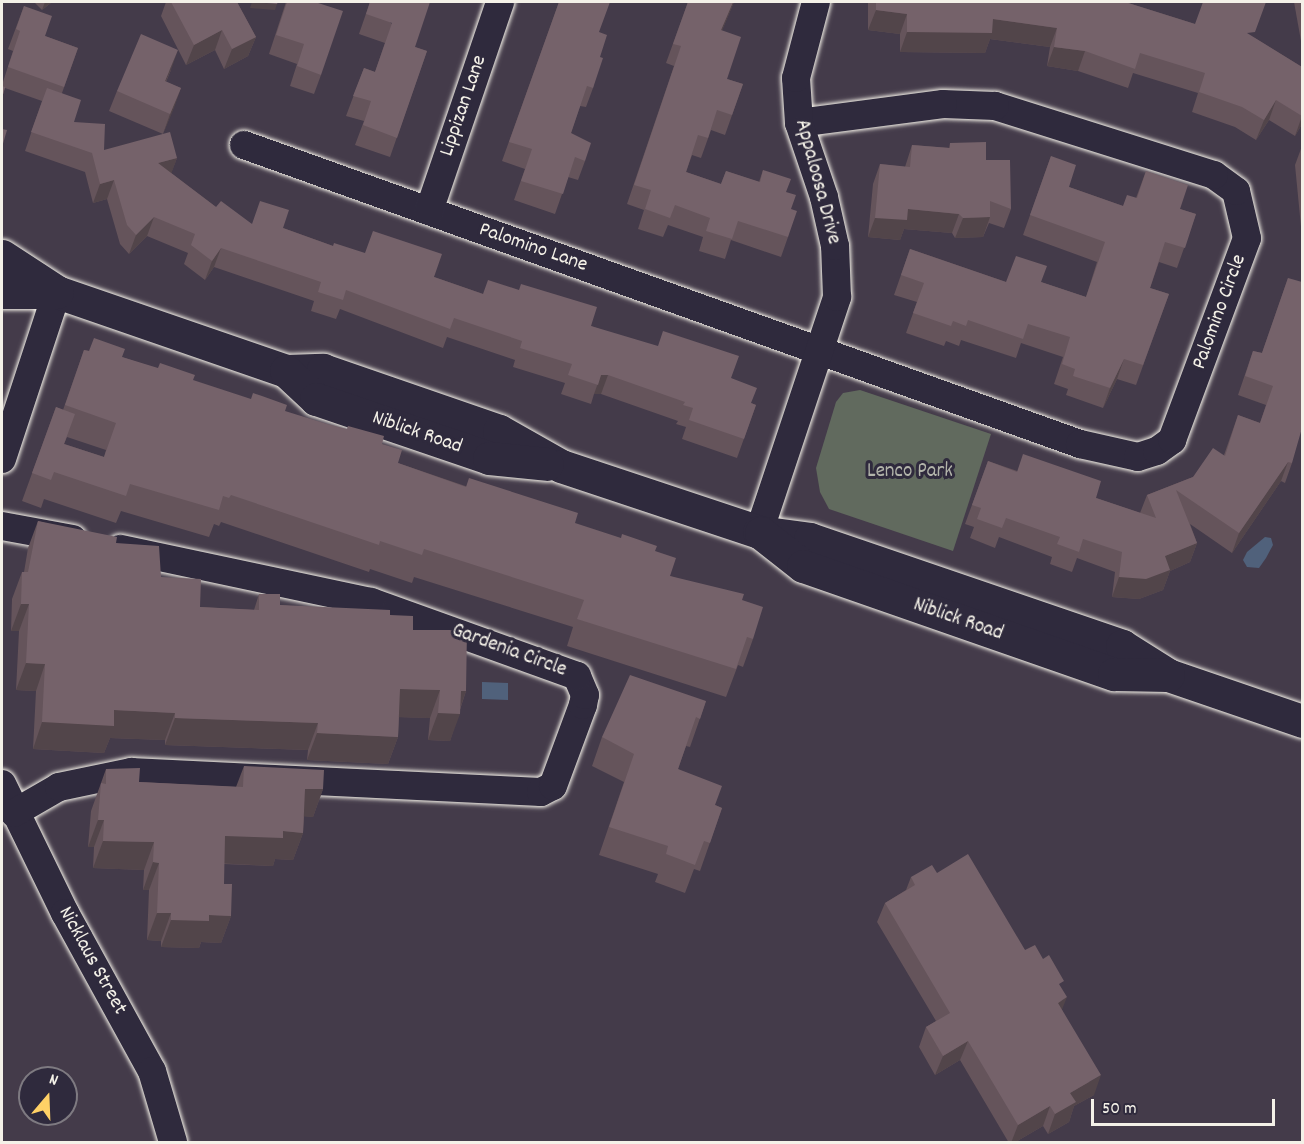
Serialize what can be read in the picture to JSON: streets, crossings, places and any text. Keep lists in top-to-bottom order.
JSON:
{
  "streets": {
    "main road": ["Niblick Road"],
    "street": [
      "Lippizan Lane",
      "Appaloosa Drive",
      "Palomino Lane",
      "Palomino Circle",
      "Gardenia Circle",
      "Nicklaus Street"
    ]
  },
  "crossings": [
    ["Lippizan Lane", "Palomino Lane"],
    ["Appaloosa Drive", "Palomino Lane"],
    ["Appaloosa Drive", "Palomino Circle"],
    ["Appaloosa Drive", "Niblick Road"],
    ["Palomino Lane", "Palomino Circle"],
    ["Gardenia Circle", "Nicklaus Street"]
  ],
  "parks": ["Lenco Park"],
  "scale_bar": "50 m",
  "north": "top"
}
